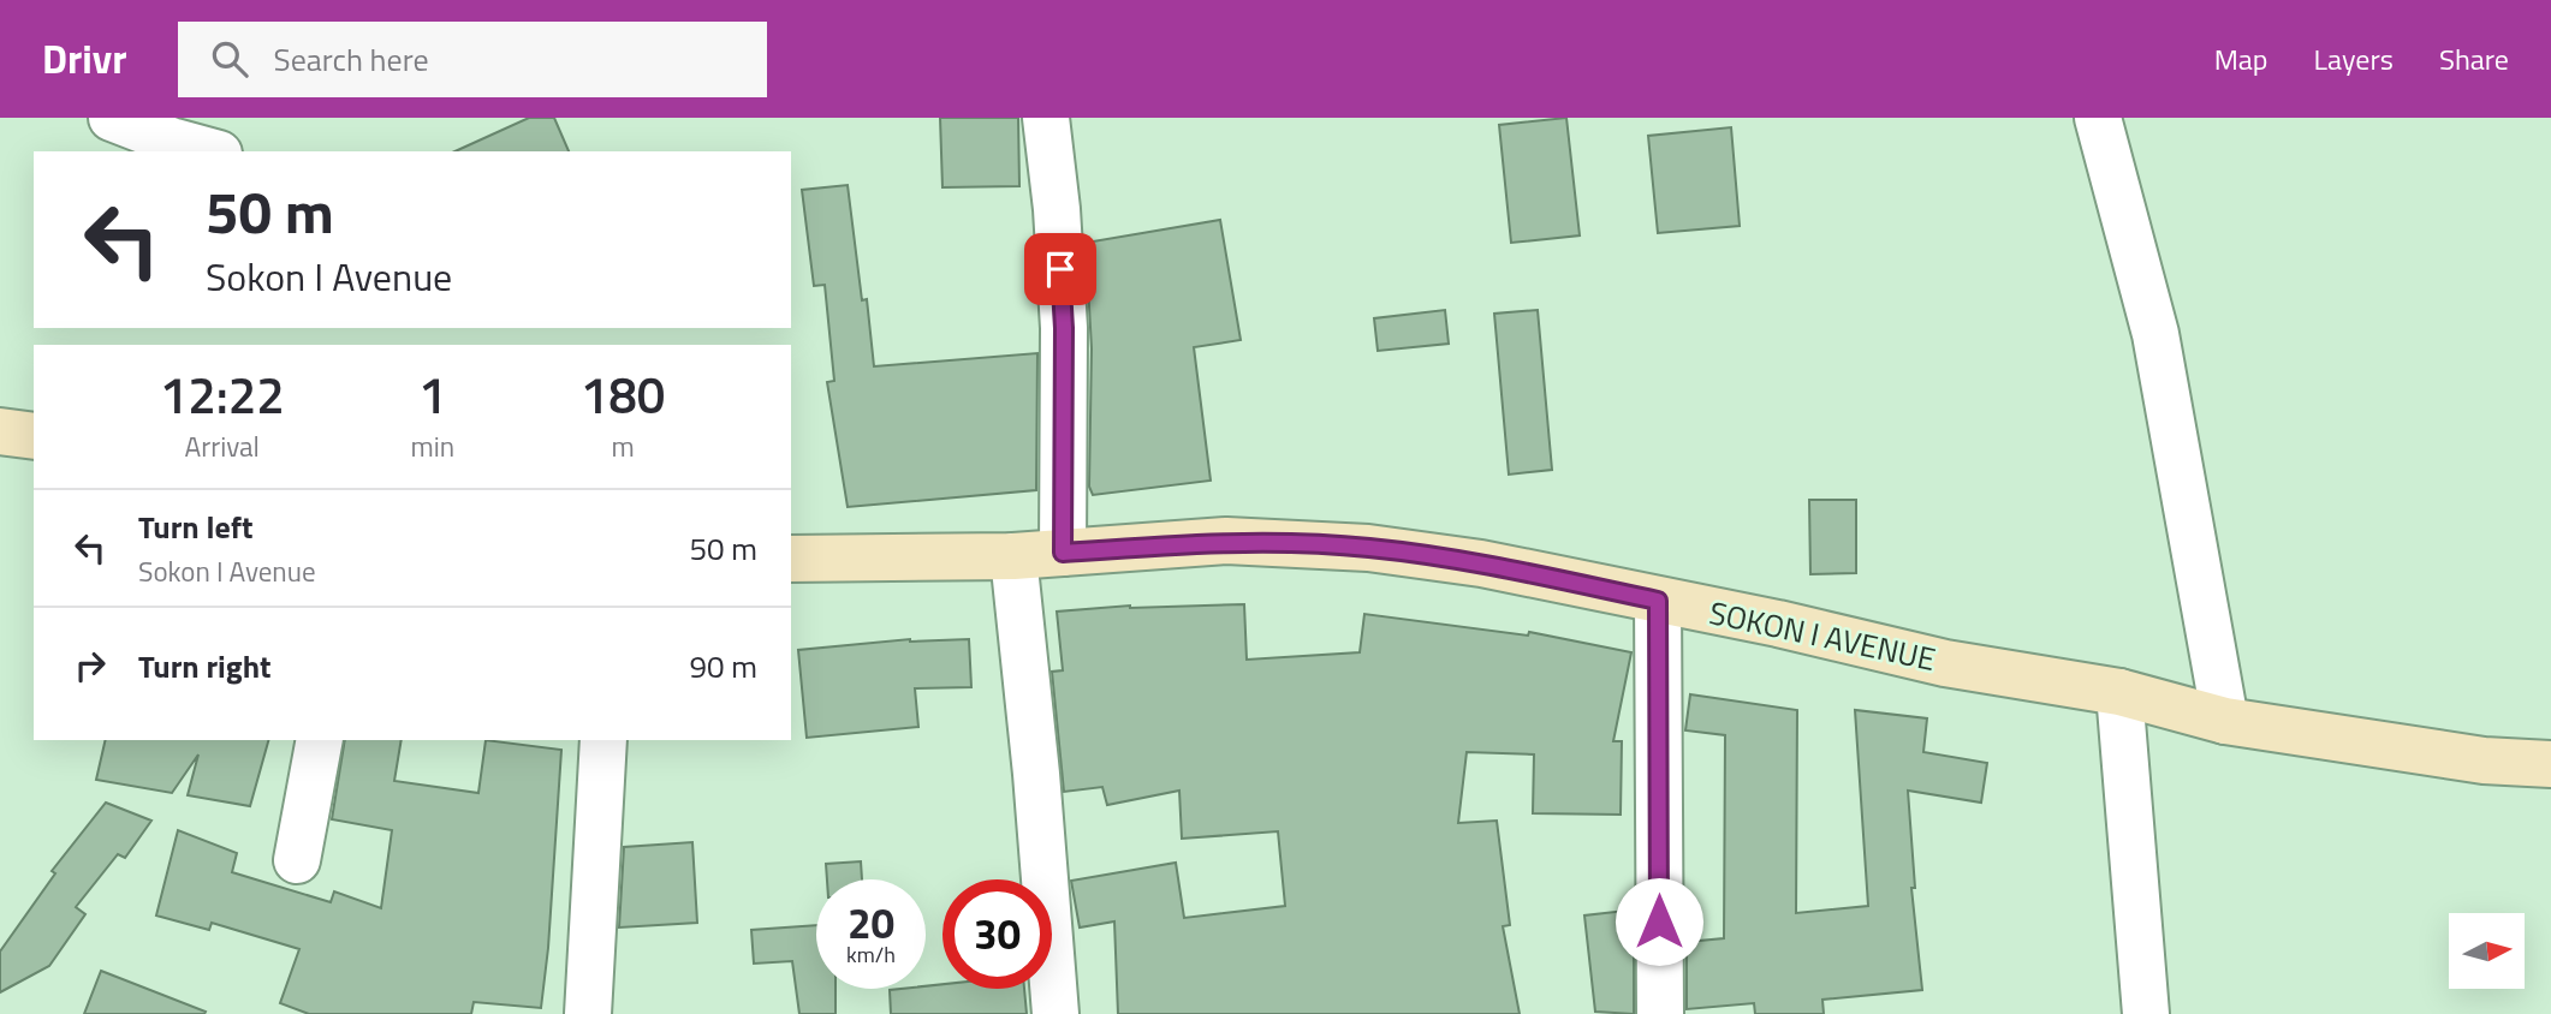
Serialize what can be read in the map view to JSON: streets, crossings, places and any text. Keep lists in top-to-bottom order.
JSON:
{
  "streets": {
    "street": ["SOKON I AVENUE"]
  },
  "north": "right",
  "page": {
    "header": "Drivr",
    "search": "Search here",
    "nav": ["Map", "Layers", "Share"],
    "turn": ["50 m", "Sokon I Avenue"],
    "eta": [
      "12:22",
      "Arrival",
      "1",
      "min",
      "180",
      "m"
    ],
    "list": [
      {
        "name": "Turn left",
        "note": "Sokon I Avenue",
        "value": "50 m"
      },
      {
        "name": "Turn right",
        "value": "90 m"
      }
    ],
    "speed": "20 km/h",
    "limit": "30"
  }
}
